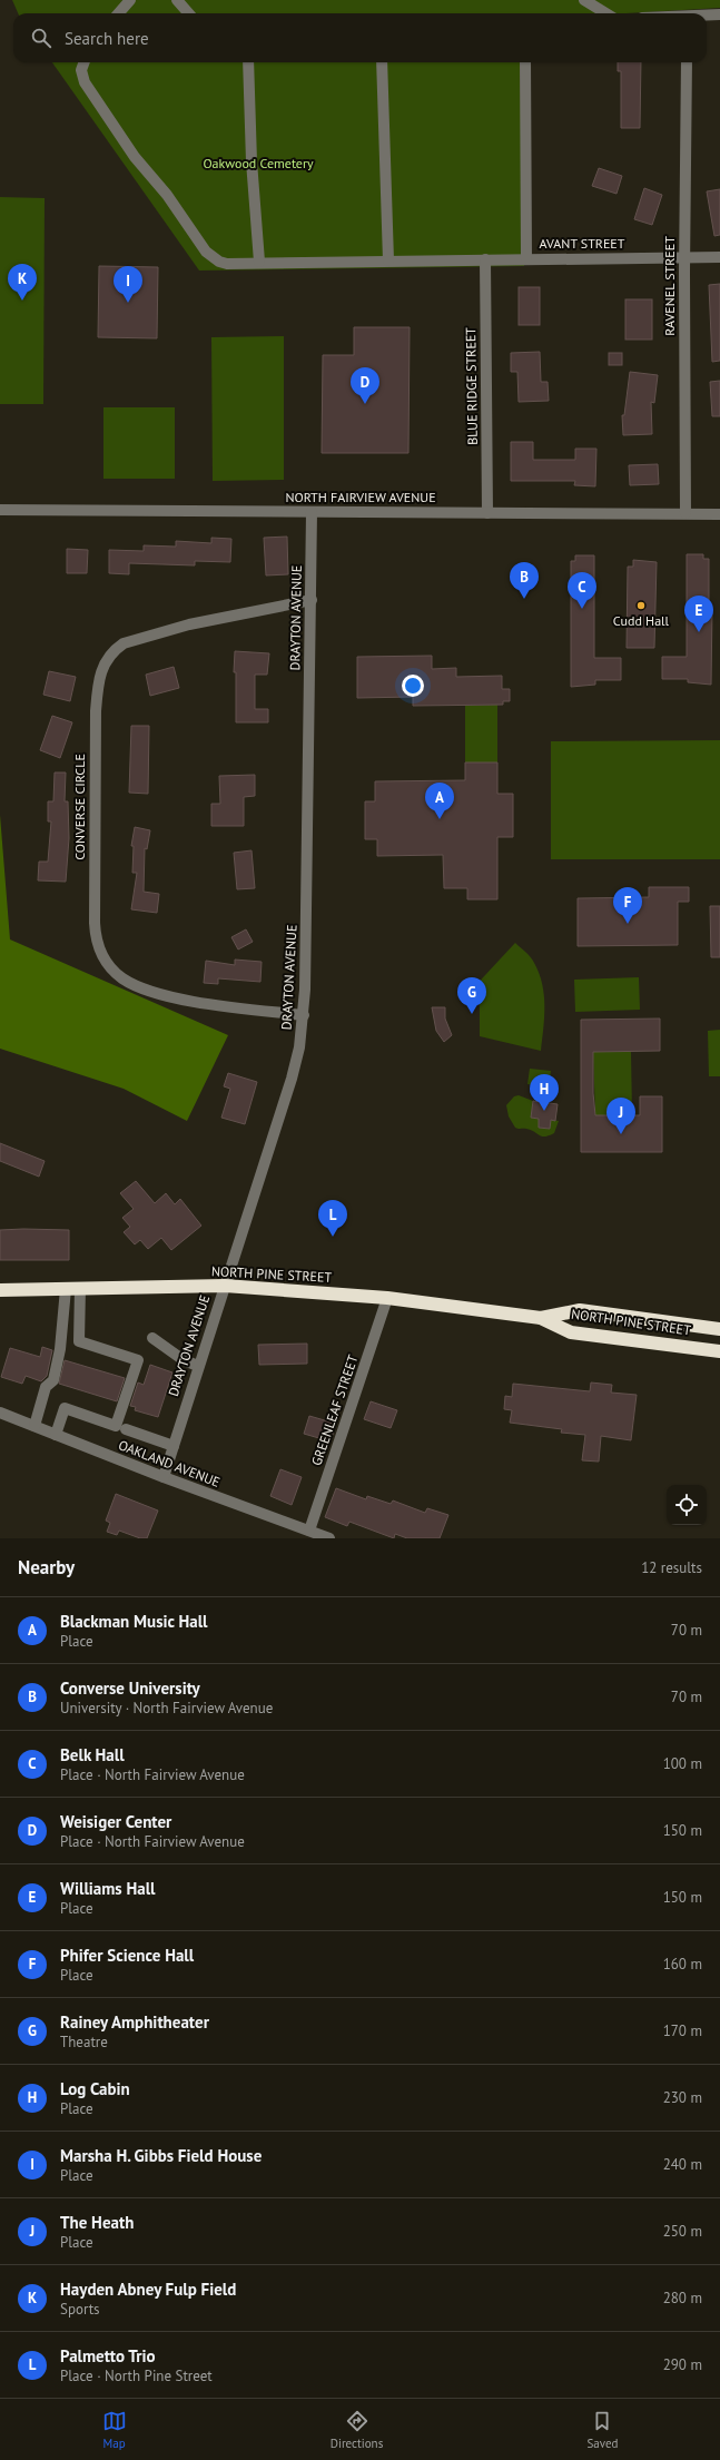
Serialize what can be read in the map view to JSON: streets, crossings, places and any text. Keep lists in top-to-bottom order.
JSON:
{
  "streets": {
    "highway": ["NORTH PINE STREET"],
    "street": [
      "AVANT STREET",
      "RAVENEL STREET",
      "BLUE RIDGE STREET",
      "NORTH FAIRVIEW AVENUE",
      "DRAYTON AVENUE",
      "CONVERSE CIRCLE",
      "GREENLEAF STREET",
      "OAKLAND AVENUE"
    ]
  },
  "crossings": [
    ["AVANT STREET", "RAVENEL STREET"],
    ["AVANT STREET", "BLUE RIDGE STREET"],
    ["RAVENEL STREET", "NORTH FAIRVIEW AVENUE"],
    ["BLUE RIDGE STREET", "NORTH FAIRVIEW AVENUE"],
    ["NORTH FAIRVIEW AVENUE", "DRAYTON AVENUE"],
    ["DRAYTON AVENUE", "CONVERSE CIRCLE"],
    ["DRAYTON AVENUE", "NORTH PINE STREET"],
    ["DRAYTON AVENUE", "OAKLAND AVENUE"],
    ["NORTH PINE STREET", "GREENLEAF STREET"],
    ["GREENLEAF STREET", "OAKLAND AVENUE"]
  ],
  "parks": ["Oakwood Cemetery"],
  "places": ["Cudd Hall"],
  "page": {
    "search": "Search here",
    "pins": [
      "K",
      "I",
      "D",
      "B",
      "C",
      "E",
      "A",
      "F",
      "G",
      "H",
      "J",
      "L"
    ],
    "heading": ["Nearby", "12 results"],
    "list": [
      {
        "mark": "A",
        "name": "Blackman Music Hall",
        "note": "Place",
        "value": "70 m"
      },
      {
        "mark": "B",
        "name": "Converse University",
        "note": "University · North Fairview Avenue",
        "value": "70 m"
      },
      {
        "mark": "C",
        "name": "Belk Hall",
        "note": "Place · North Fairview Avenue",
        "value": "100 m"
      },
      {
        "mark": "D",
        "name": "Weisiger Center",
        "note": "Place · North Fairview Avenue",
        "value": "150 m"
      },
      {
        "mark": "E",
        "name": "Williams Hall",
        "note": "Place",
        "value": "150 m"
      },
      {
        "mark": "F",
        "name": "Phifer Science Hall",
        "note": "Place",
        "value": "160 m"
      },
      {
        "mark": "G",
        "name": "Rainey Amphitheater",
        "note": "Theatre",
        "value": "170 m"
      },
      {
        "mark": "H",
        "name": "Log Cabin",
        "note": "Place",
        "value": "230 m"
      },
      {
        "mark": "I",
        "name": "Marsha H. Gibbs Field House",
        "note": "Place",
        "value": "240 m"
      },
      {
        "mark": "J",
        "name": "The Heath",
        "note": "Place",
        "value": "250 m"
      },
      {
        "mark": "K",
        "name": "Hayden Abney Fulp Field",
        "note": "Sports",
        "value": "280 m"
      },
      {
        "mark": "L",
        "name": "Palmetto Trio",
        "note": "Place · North Pine Street",
        "value": "290 m"
      }
    ],
    "nav": ["Map", "Directions", "Saved"]
  }
}
